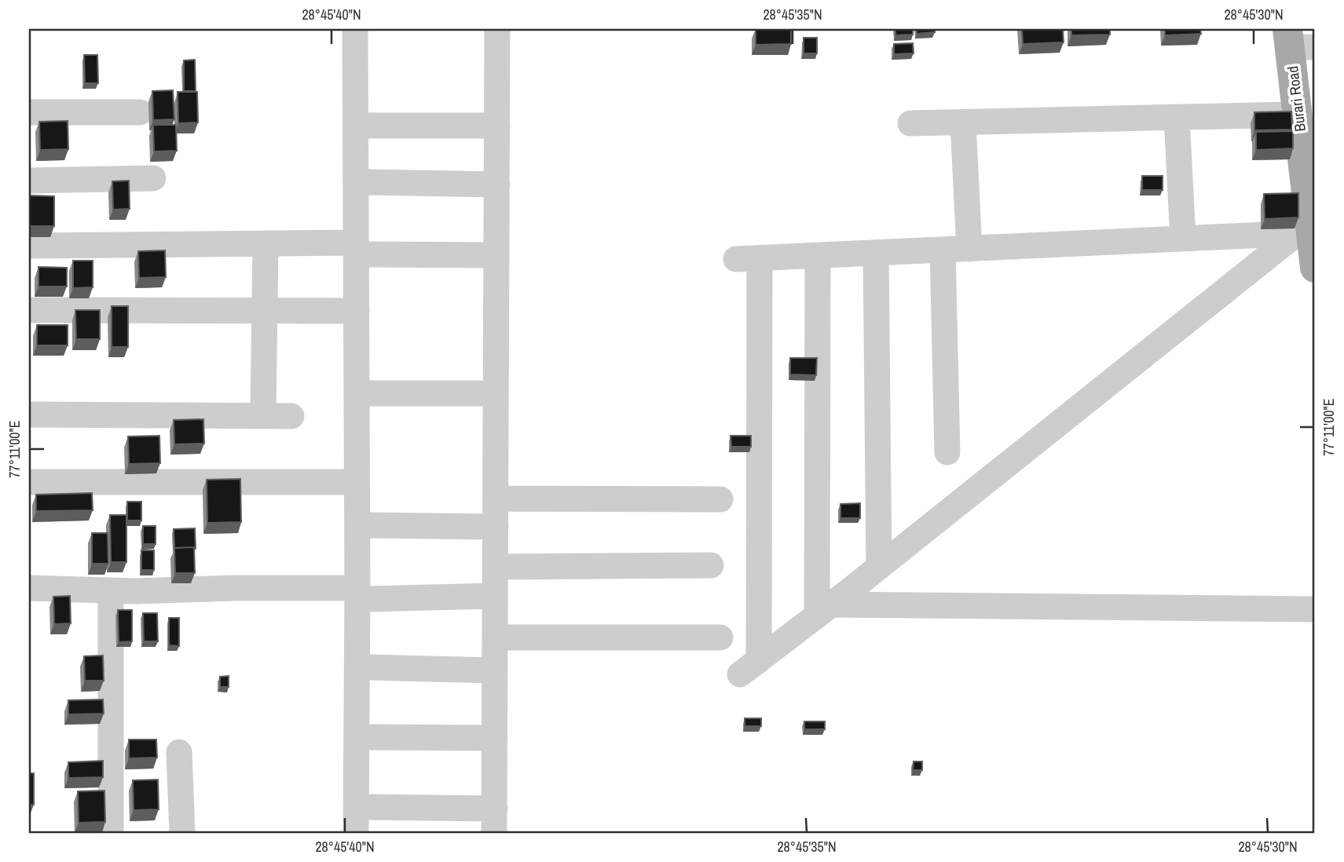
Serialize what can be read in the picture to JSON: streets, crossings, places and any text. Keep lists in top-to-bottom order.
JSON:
{
  "streets": {
    "main road": ["Burari Road"]
  },
  "coordinates": [
    "28°45'40\"N",
    "28°45'35\"N",
    "28°45'30\"N",
    "77°11'00\"E"
  ]
}
